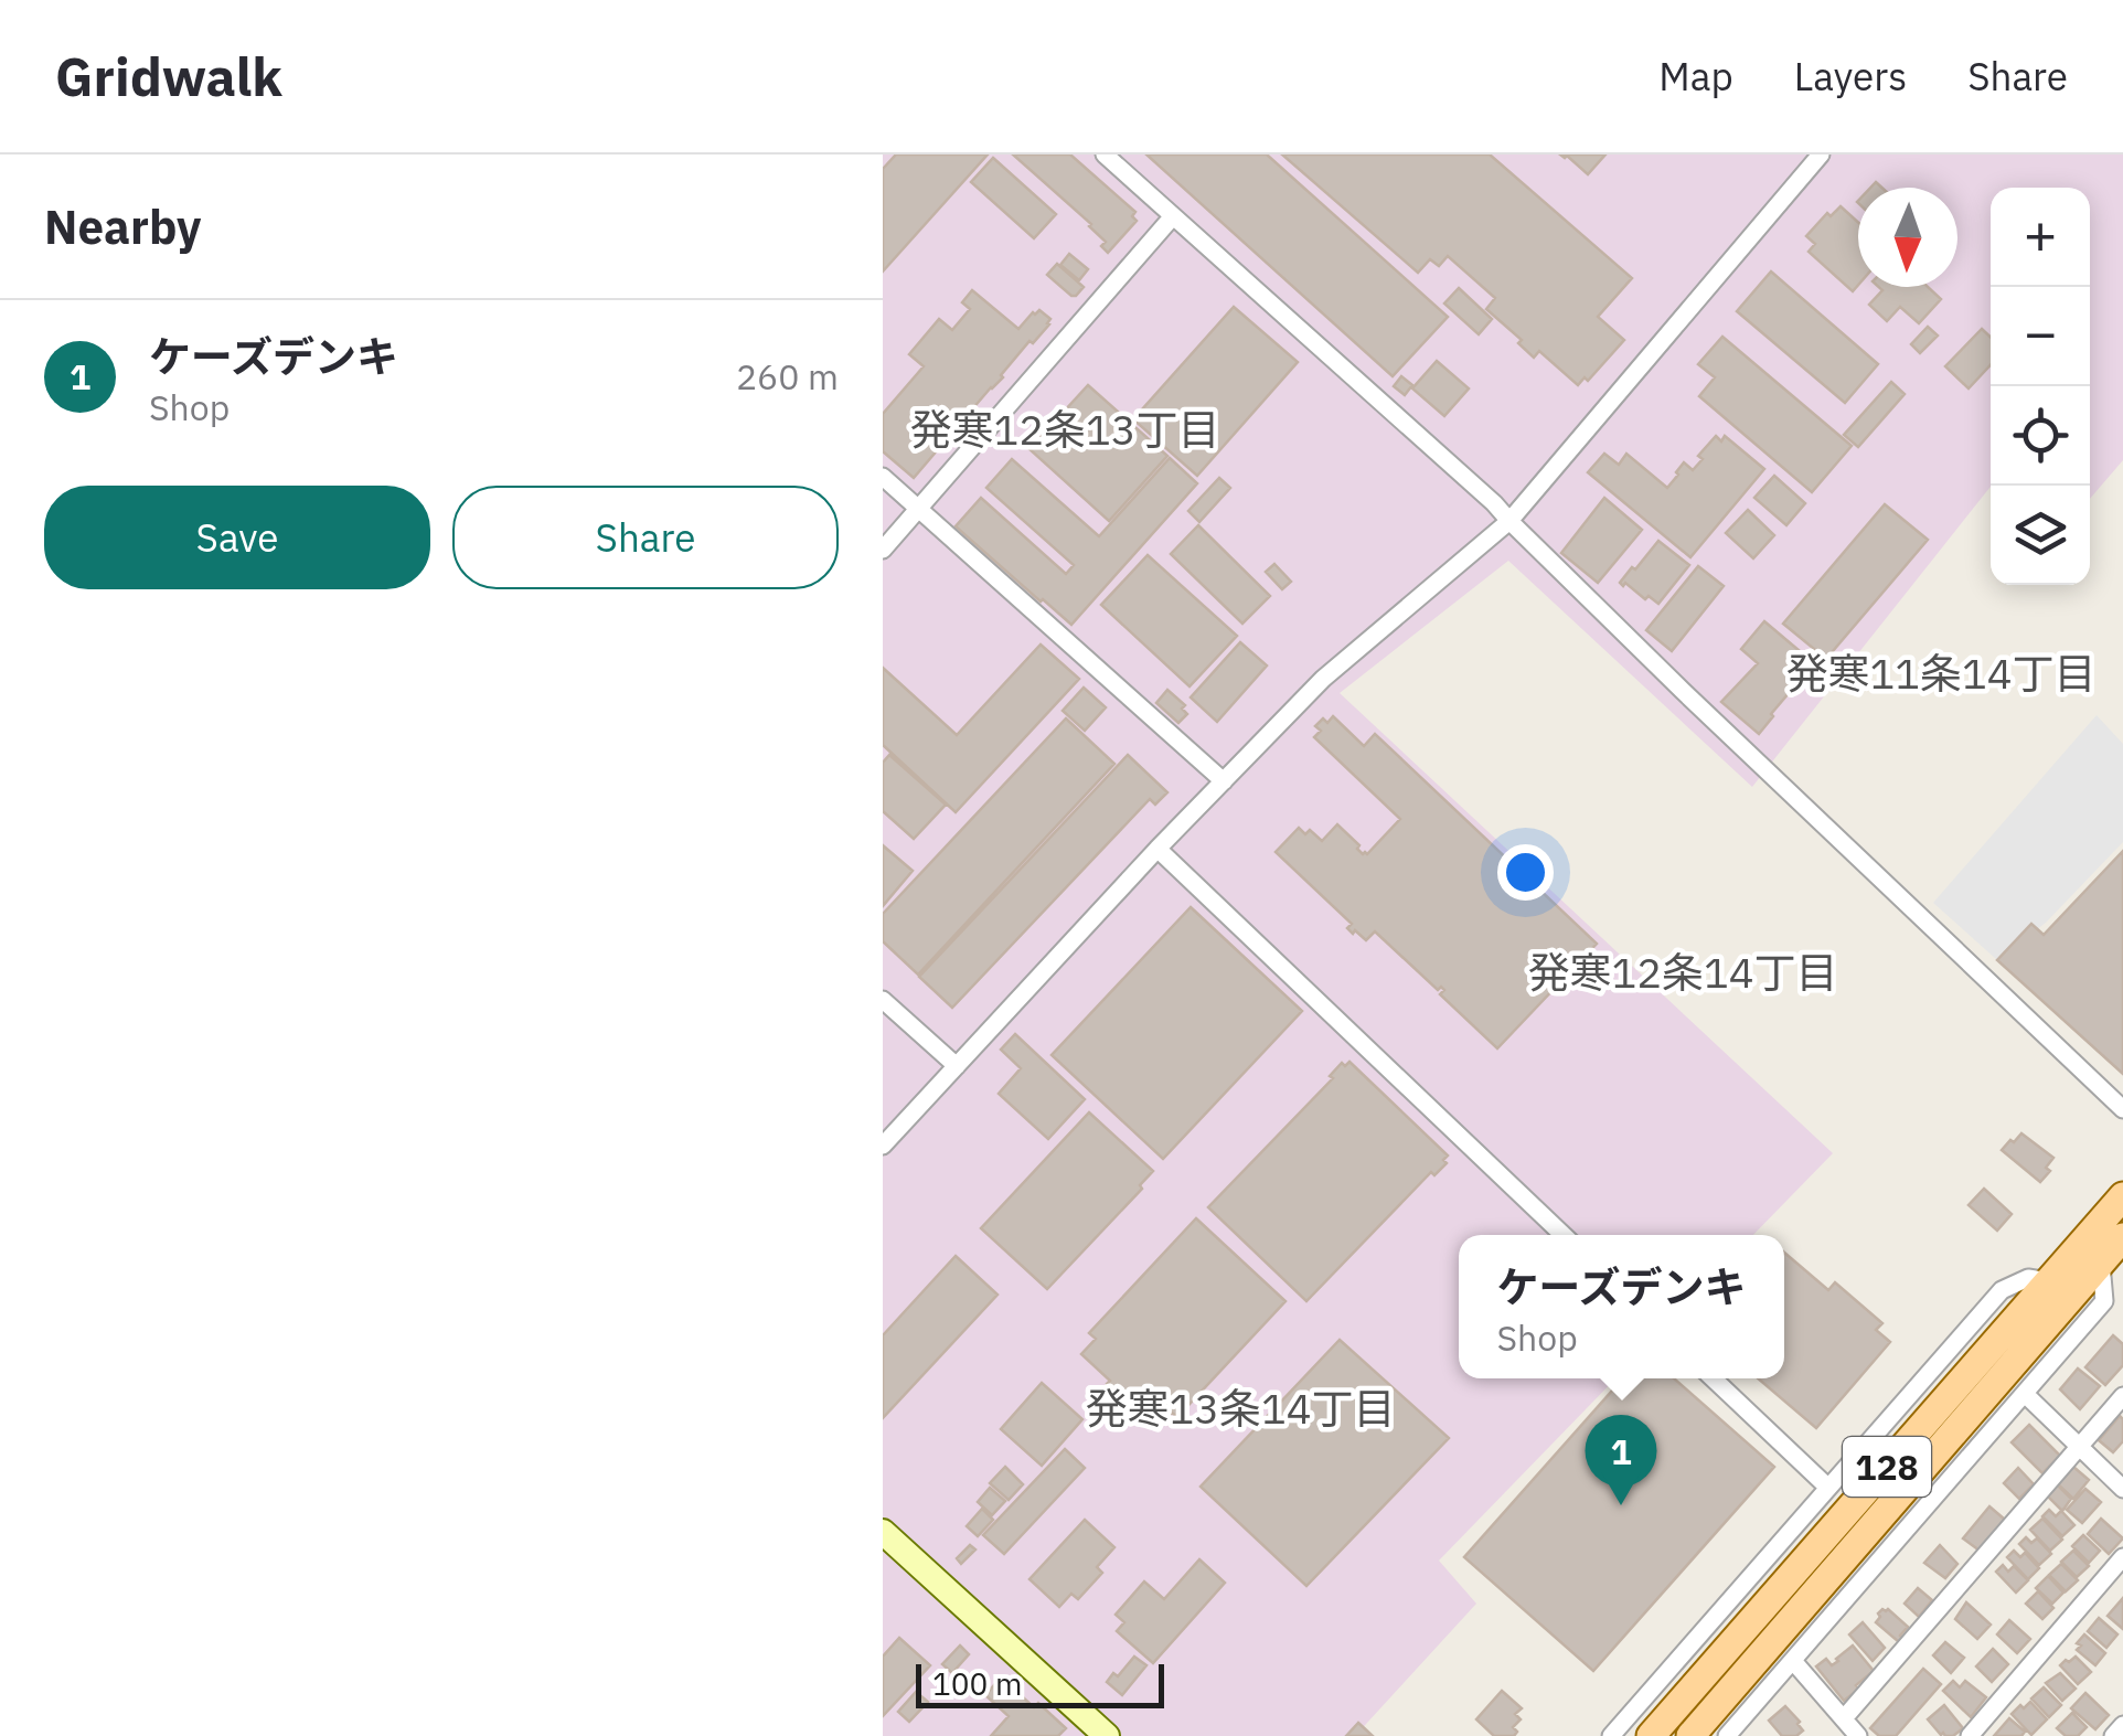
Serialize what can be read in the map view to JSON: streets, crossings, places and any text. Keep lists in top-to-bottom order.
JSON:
{
  "streets": {
    "main road": ["128"]
  },
  "districts": [
    "発寒12条13丁目",
    "発寒11条14丁目",
    "発寒12条14丁目",
    "発寒13条14丁目"
  ],
  "scale_bar": "100 m",
  "north": "bottom",
  "page": {
    "header": "Gridwalk",
    "nav": ["Map", "Layers", "Share"],
    "heading": "Nearby",
    "map_buttons": ["+", "−"],
    "list": [
      {
        "mark": "1",
        "name": "ケーズデンキ",
        "note": "Shop",
        "value": "260 m"
      }
    ],
    "buttons": ["Save", "Share"],
    "popup": ["ケーズデンキ", "Shop"],
    "pins": "1",
    "scale": "100 m"
  }
}
